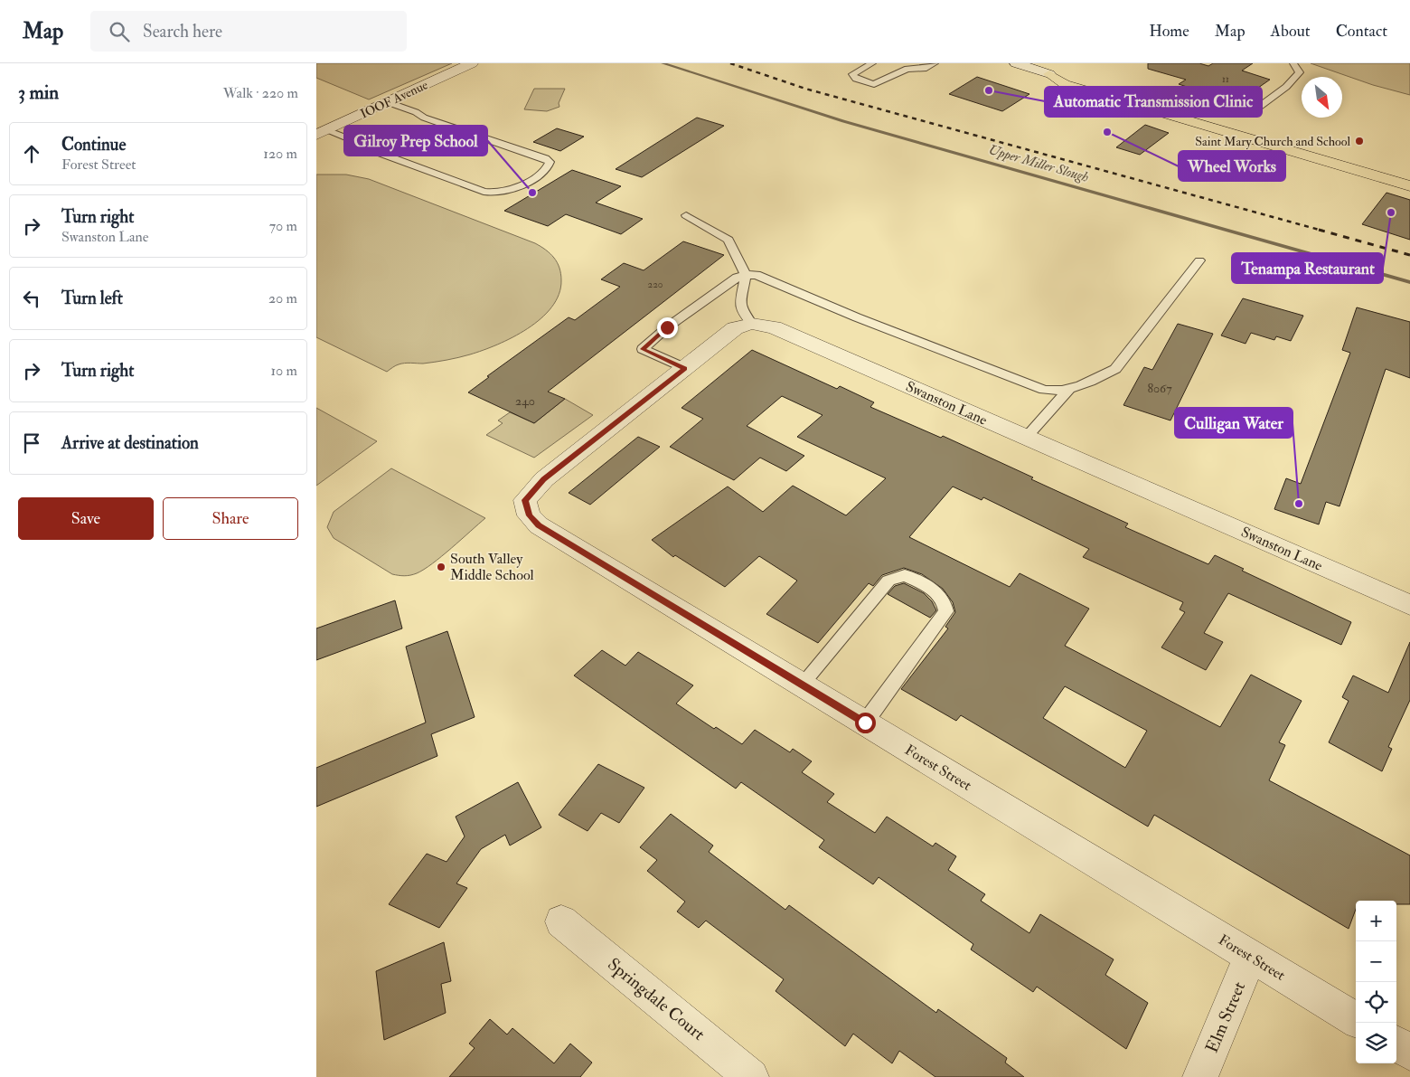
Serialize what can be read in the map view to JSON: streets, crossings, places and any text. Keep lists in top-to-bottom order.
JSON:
{
  "streets": {
    "street": [
      "IOOF Avenue",
      "Swanston Lane",
      "Forest Street",
      "Springdale Court",
      "Elm Street"
    ]
  },
  "crossings": [
    ["Swanston Lane", "Forest Street"],
    ["Forest Street", "Elm Street"]
  ],
  "water": ["Upper Miller Slough"],
  "places": [
    "Automatic Transmission Clinic",
    "Wheel Works",
    "Saint Mary Church and School",
    "Gilroy Prep School",
    "Tenampa Restaurant",
    "Culligan Water",
    "South Valley Middle School"
  ],
  "house_numbers": [
    "11",
    "220",
    "8067",
    "240"
  ],
  "north": "bottom right",
  "page": {
    "header": "Map",
    "search": "Search here",
    "nav": [
      "Home",
      "Map",
      "About",
      "Contact"
    ],
    "heading": ["3 min", "Walk · 220 m"],
    "list": [
      ["Continue", "Forest Street", "120 m"],
      ["Turn right", "Swanston Lane", "70 m"],
      ["Turn left", "20 m"],
      ["Turn right", "10 m"],
      "Arrive at destination"
    ],
    "buttons": ["Save", "Share"],
    "map_buttons": ["+", "−"]
  }
}
